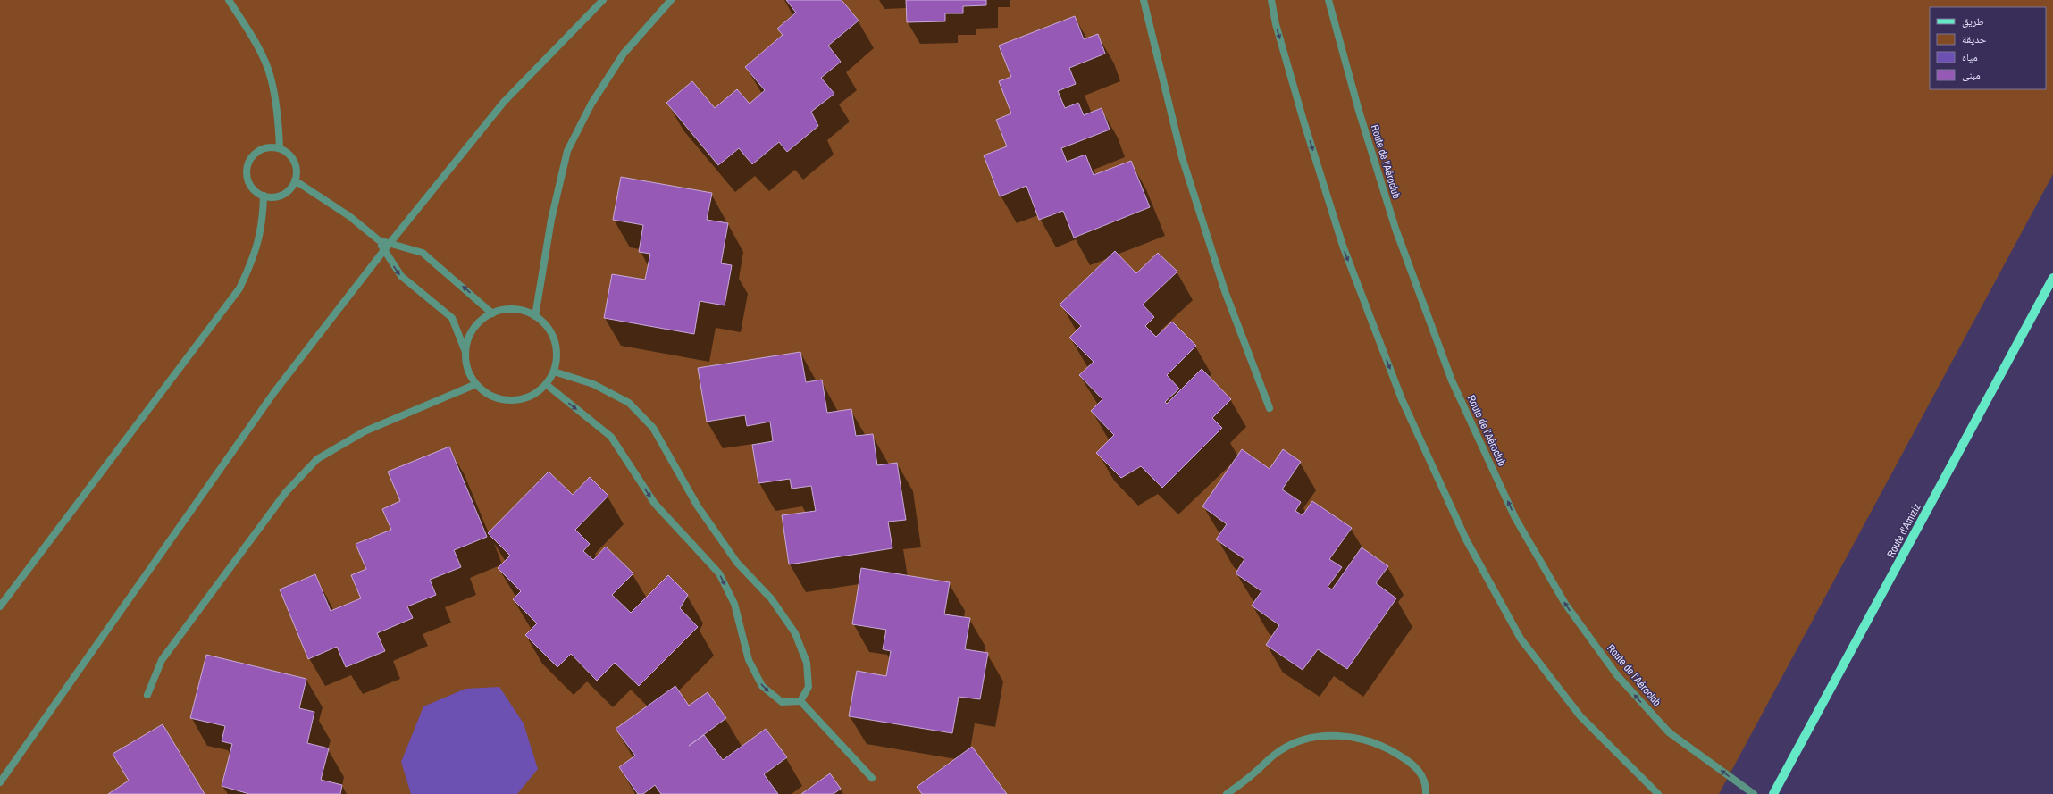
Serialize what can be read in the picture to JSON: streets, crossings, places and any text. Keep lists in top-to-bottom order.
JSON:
{
  "streets": {
    "main road": ["Route d'Amiziz"],
    "street": ["Route de l’Aéroclub"]
  },
  "legend": [
    "طريق",
    "حديقة",
    "مياه",
    "مبنى"
  ]
}
